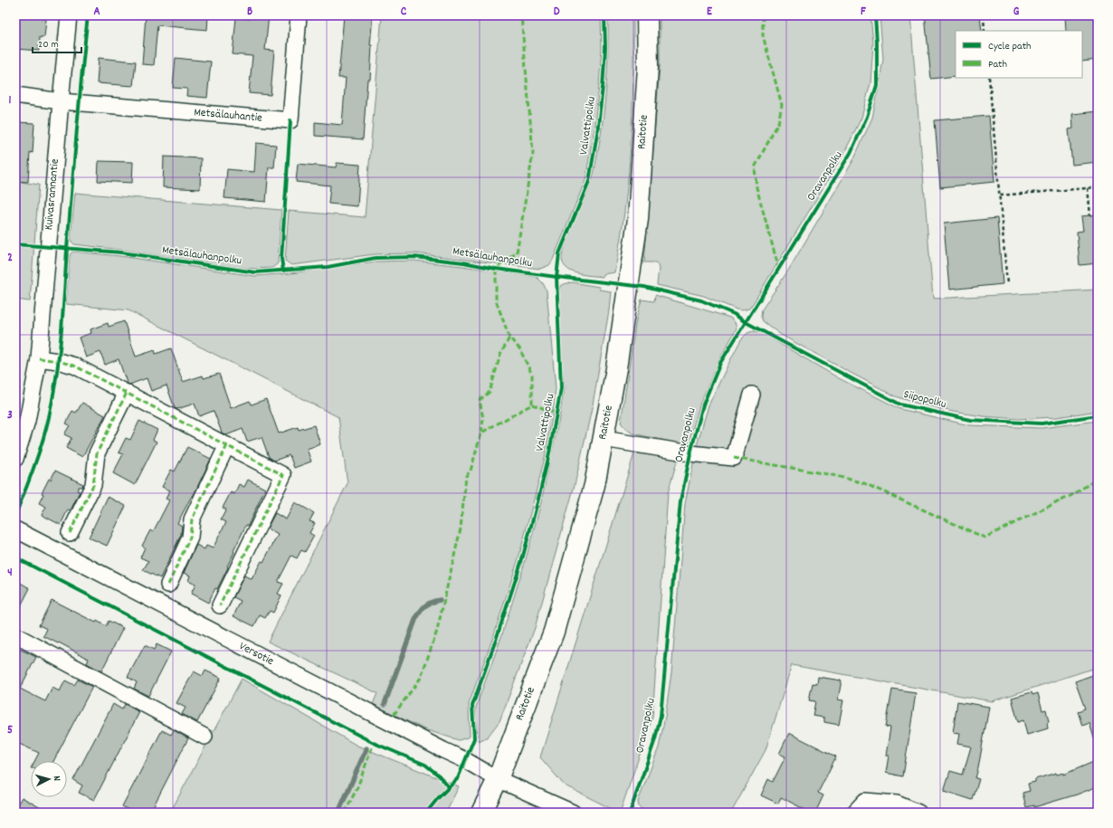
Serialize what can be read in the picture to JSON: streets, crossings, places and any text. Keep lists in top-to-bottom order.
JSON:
{
  "streets": {
    "main road": ["Raitotie"],
    "street": ["Metsälauhantie", "Kuivasrannantie", "Versotie"],
    "cycle path": ["Valvattipolku", "Oravanpolku", "Metsälauhanpolku"]
  },
  "crossings": [
    ["Metsälauhantie", "Kuivasrannantie"],
    ["Raitotie", "Versotie"]
  ],
  "legend": ["Cycle path", "Path"],
  "scale_bar": "20 m",
  "north": "right",
  "grid": {
    "columns": [
      "A",
      "B",
      "C",
      "D",
      "E",
      "F",
      "G"
    ],
    "rows": [
      "1",
      "2",
      "3",
      "4",
      "5"
    ]
  }
}
